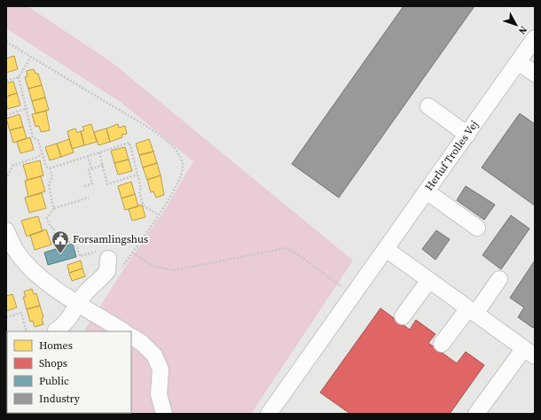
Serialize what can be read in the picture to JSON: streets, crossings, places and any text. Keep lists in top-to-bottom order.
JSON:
{
  "streets": {
    "street": ["Herluf Trolles Vej"]
  },
  "places": {
    "public building": ["Forsamlingshus"]
  },
  "legend": [
    "Homes",
    "Shops",
    "Public",
    "Industry"
  ],
  "north": "bottom right"
}
